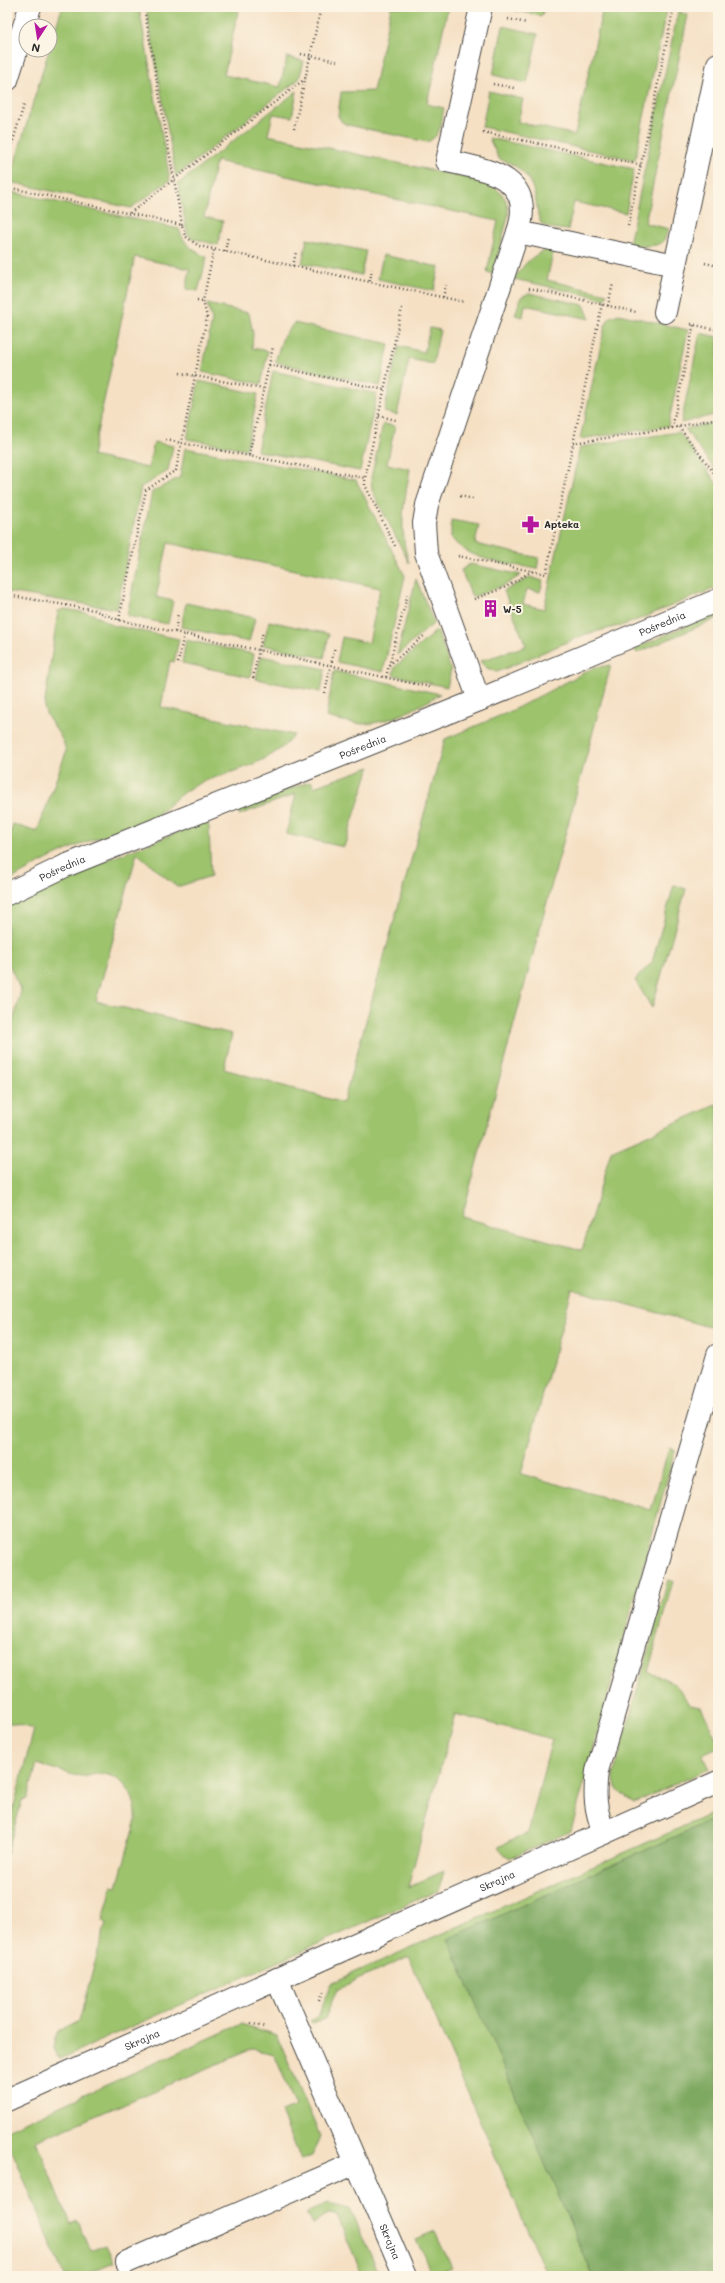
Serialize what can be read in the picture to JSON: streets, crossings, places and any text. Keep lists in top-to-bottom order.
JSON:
{
  "streets": {
    "street": ["Pośrednia", "Skrajna"]
  },
  "places": {
    "pharmacy": ["Apteka"],
    "building": ["W-5"]
  },
  "north": "bottom"
}
